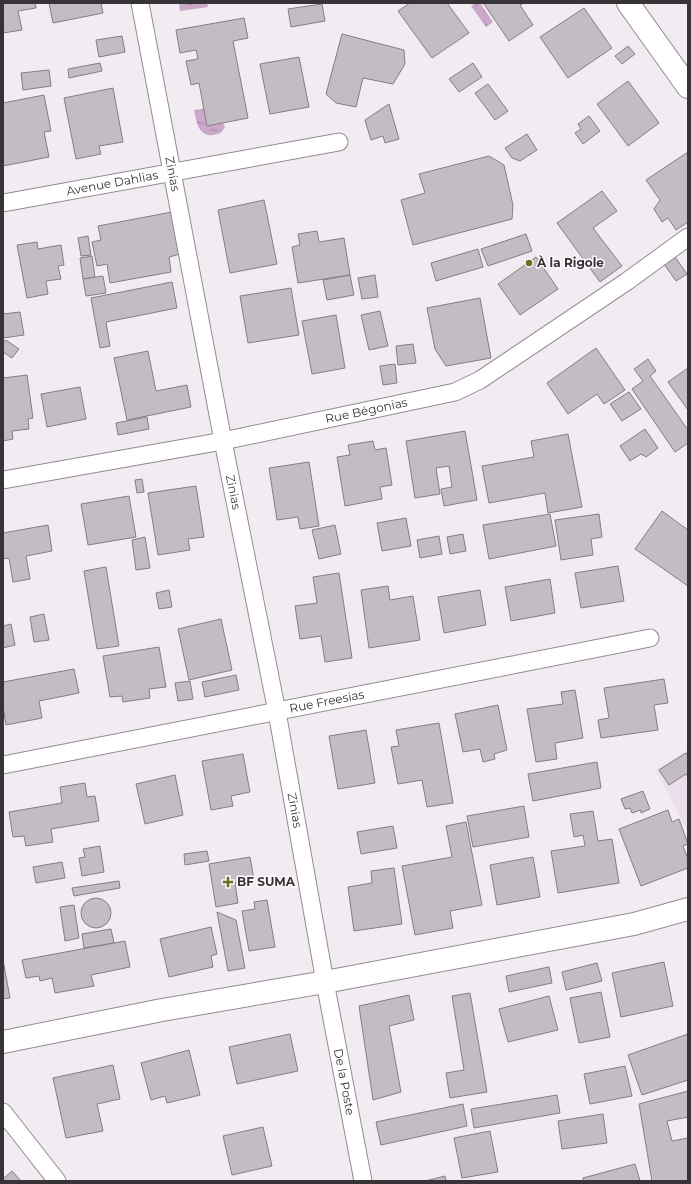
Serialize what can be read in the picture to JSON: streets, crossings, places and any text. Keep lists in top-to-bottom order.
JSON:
{
  "streets": {
    "street": [
      "Zinias",
      "Avenue Dahlias",
      "Rue Bégonias",
      "Rue Freesias",
      "De la Poste"
    ]
  },
  "crossings": [
    ["Zinias", "Avenue Dahlias"],
    ["Zinias", "Rue Bégonias"],
    ["Zinias", "Rue Freesias"],
    ["Zinias", "De la Poste"]
  ],
  "places": {
    "other": ["À la Rigole"],
    "health": ["BF SUMA"]
  }
}
